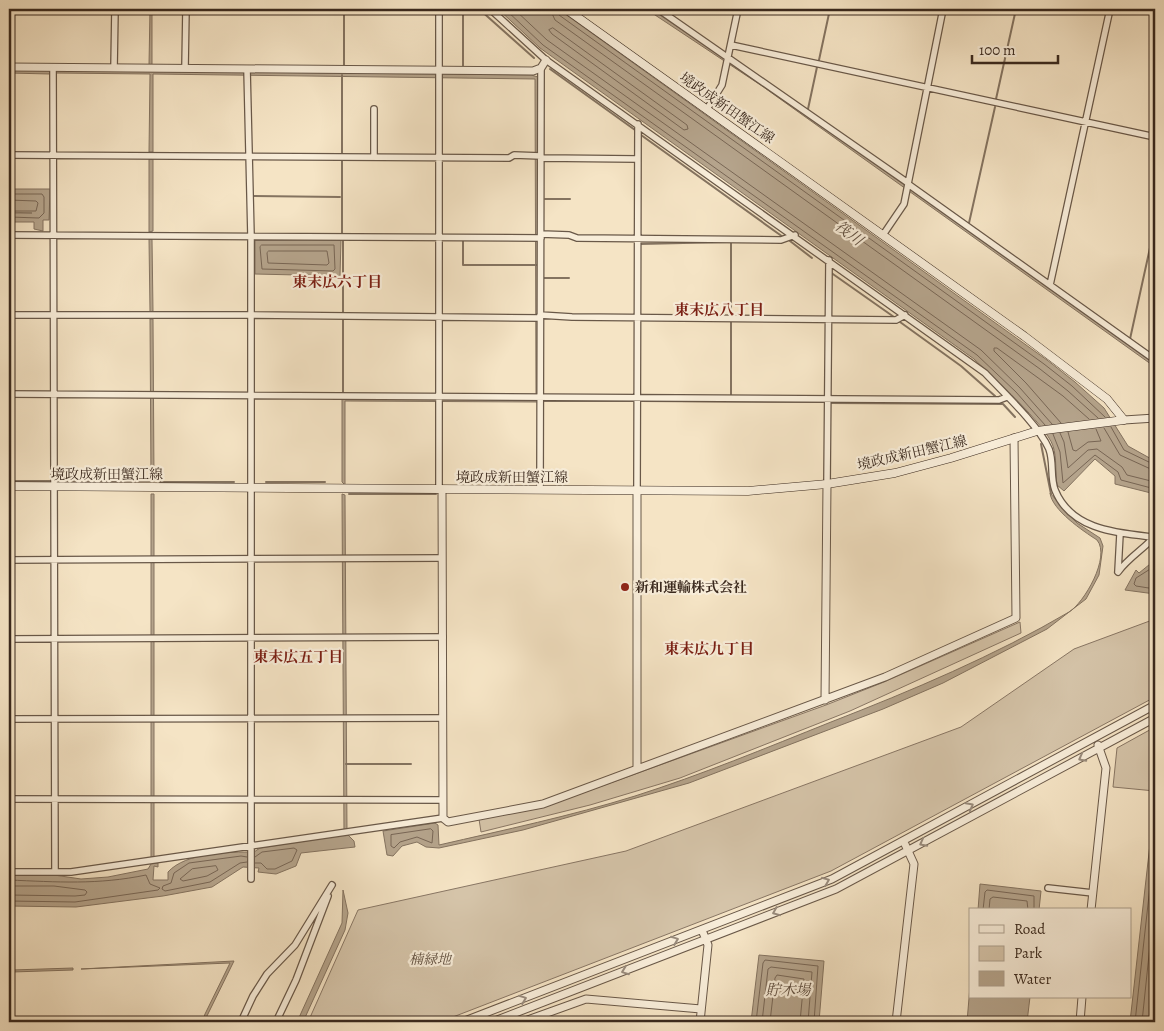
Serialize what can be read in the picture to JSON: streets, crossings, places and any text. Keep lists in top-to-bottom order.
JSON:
{
  "streets": {
    "main road": ["境政成新田蟹江線"]
  },
  "districts": [
    "東末広六丁目",
    "東末広八丁目",
    "東末広九丁目",
    "東末広五丁目"
  ],
  "water": ["筏川", "貯木場"],
  "parks": ["楠緑地"],
  "places": ["新和運輸株式会社"],
  "legend": ["Road", "Park", "Water"],
  "scale_bar": "100 m"
}
